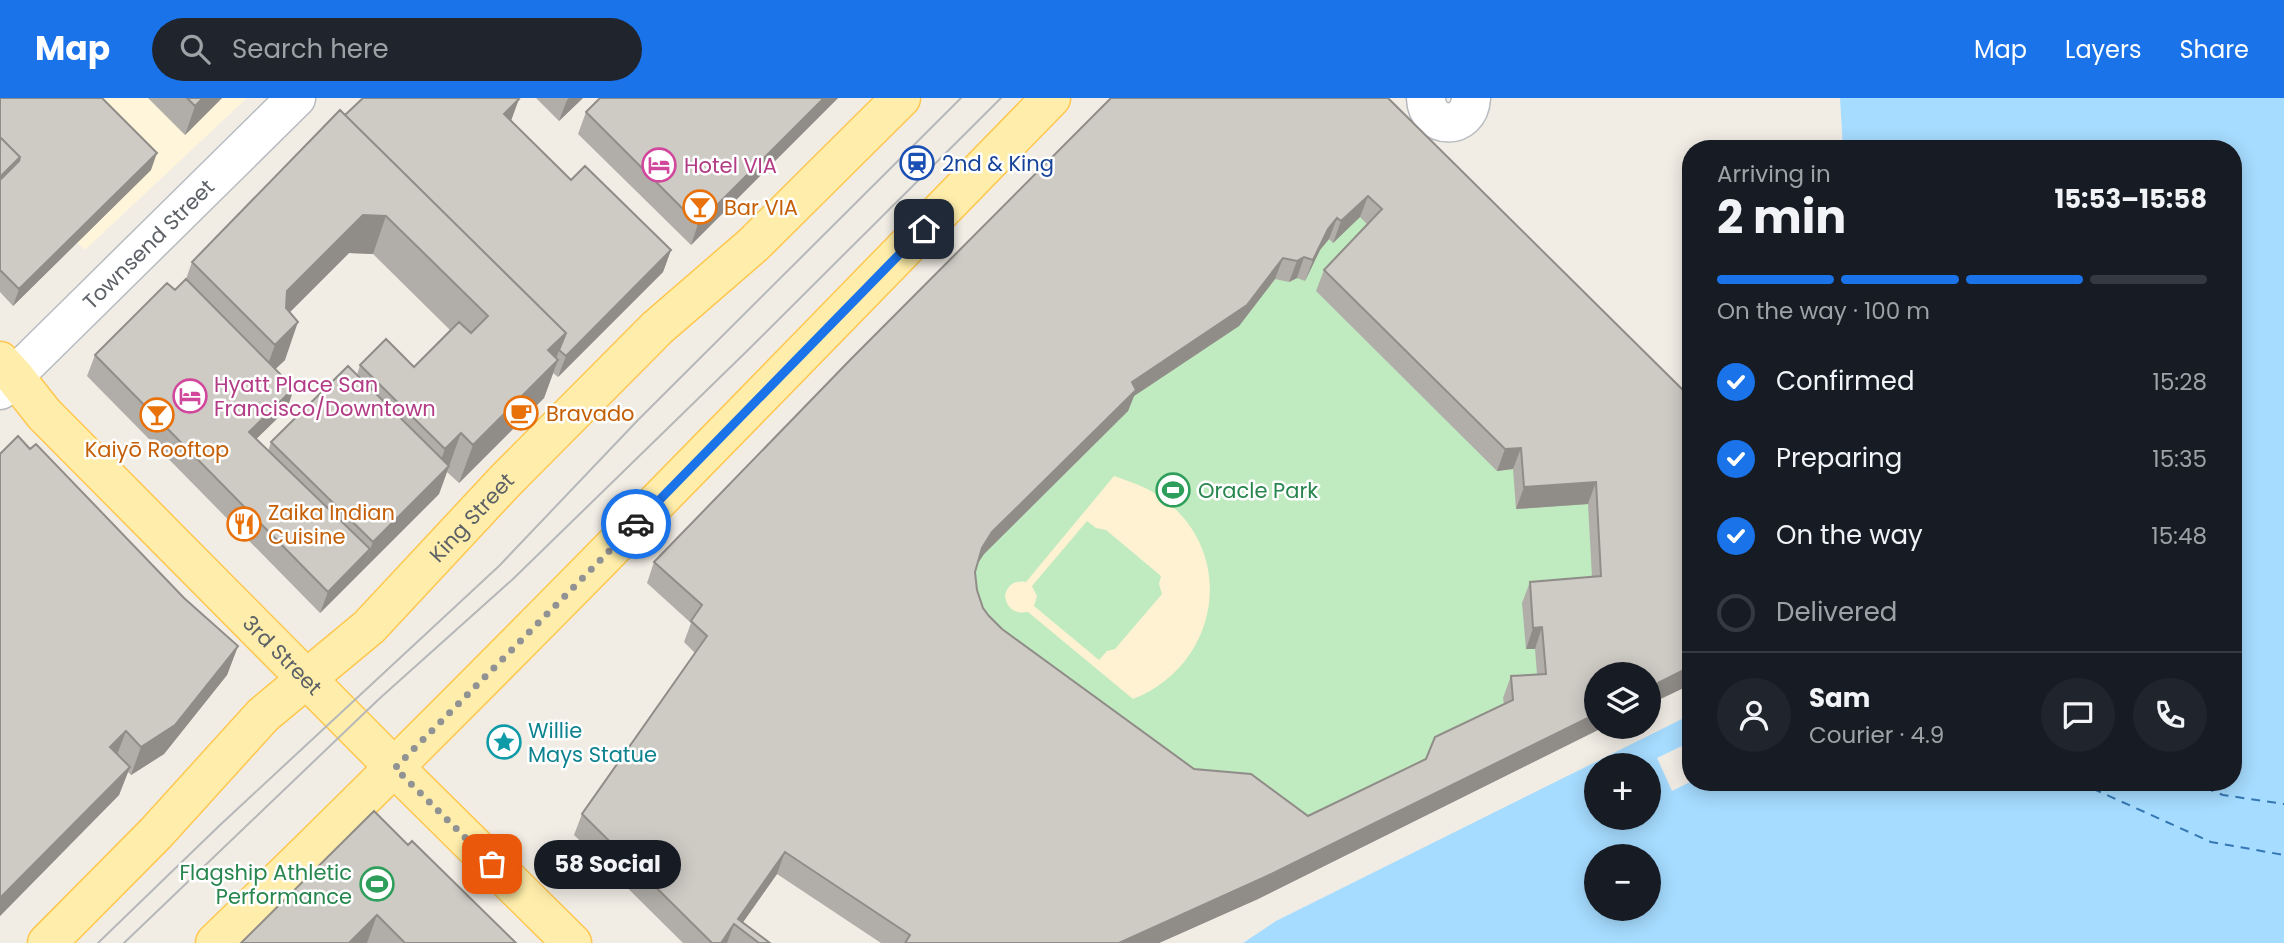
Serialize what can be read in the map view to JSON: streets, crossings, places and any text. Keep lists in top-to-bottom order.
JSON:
{
  "streets": {
    "main road": ["King Street", "3rd Street"],
    "street": ["Townsend Street"]
  },
  "crossings": [
    ["Townsend Street", "3rd Street"],
    ["King Street", "3rd Street"]
  ],
  "places": {
    "station": ["2nd & King"],
    "hotel": ["Hotel VIA", "Hyatt Place San Francisco/Downtown"],
    "bar": ["Bar VIA", "Kaiyō Rooftop"],
    "cafe": ["Bravado"],
    "sports": ["Oracle Park", "Flagship Athletic Performance"],
    "restaurant": ["Zaika Indian Cuisine"],
    "place": ["Willie Mays Statue"],
    "other": ["58 Social"]
  },
  "page": {
    "header": "Map",
    "search": "Search here",
    "nav": ["Map", "Layers", "Share"],
    "heading": ["2 min", "Arriving in", "15:53–15:58"],
    "panel": ["Sam", "Courier · 4.9"],
    "bar": "On the way · 100 m",
    "list": [
      ["Confirmed", "15:28"],
      ["Preparing", "15:35"],
      ["On the way", "15:48"],
      "Delivered"
    ],
    "map_buttons": ["+", "−"],
    "bubble": "58 Social"
  }
}
